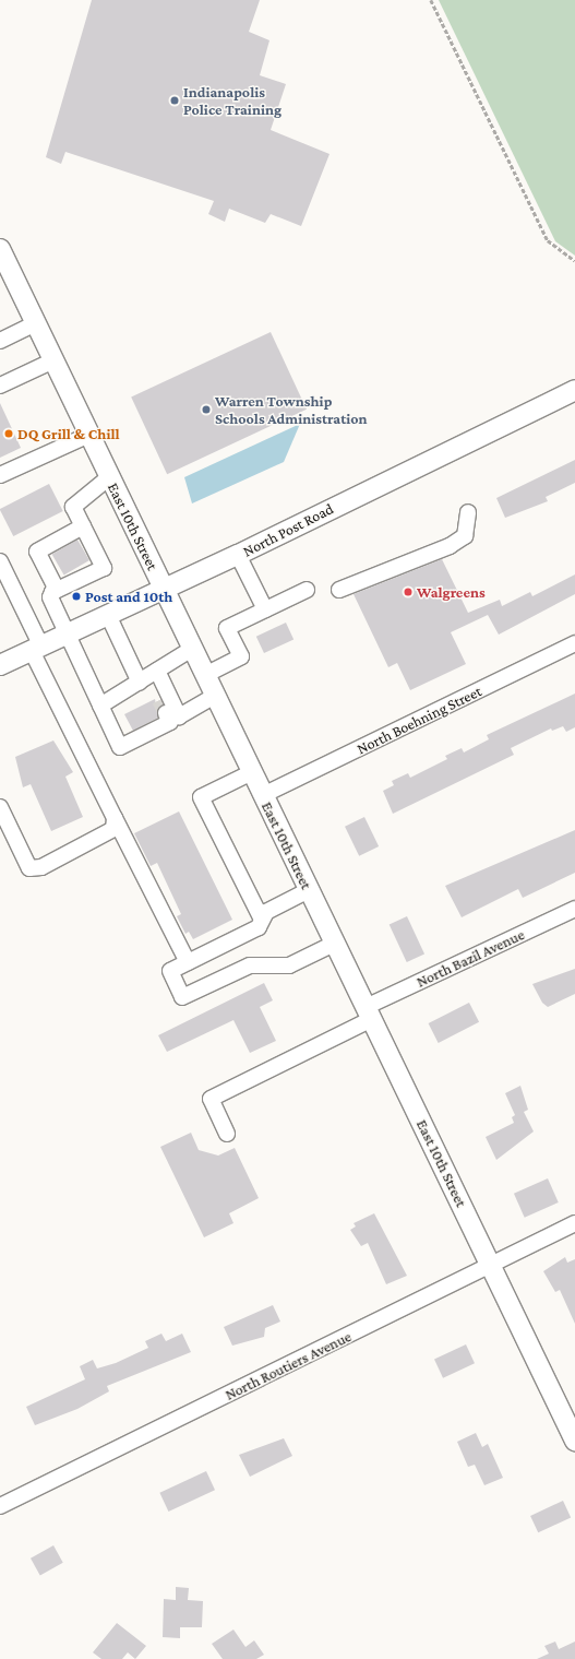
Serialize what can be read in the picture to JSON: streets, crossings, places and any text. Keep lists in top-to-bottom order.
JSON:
{
  "streets": {
    "main road": ["East 10th Street", "North Post Road"],
    "street": ["North Boehning Street", "North Bazil Avenue", "North Routiers Avenue"]
  },
  "crossings": [
    ["East 10th Street", "North Post Road"],
    ["East 10th Street", "North Boehning Street"],
    ["East 10th Street", "North Bazil Avenue"],
    ["East 10th Street", "North Routiers Avenue"]
  ],
  "places": [
    "Indianapolis Police Training",
    "Warren Township Schools Administration",
    "DQ Grill & Chill",
    "Walgreens",
    "Post and 10th"
  ]
}
